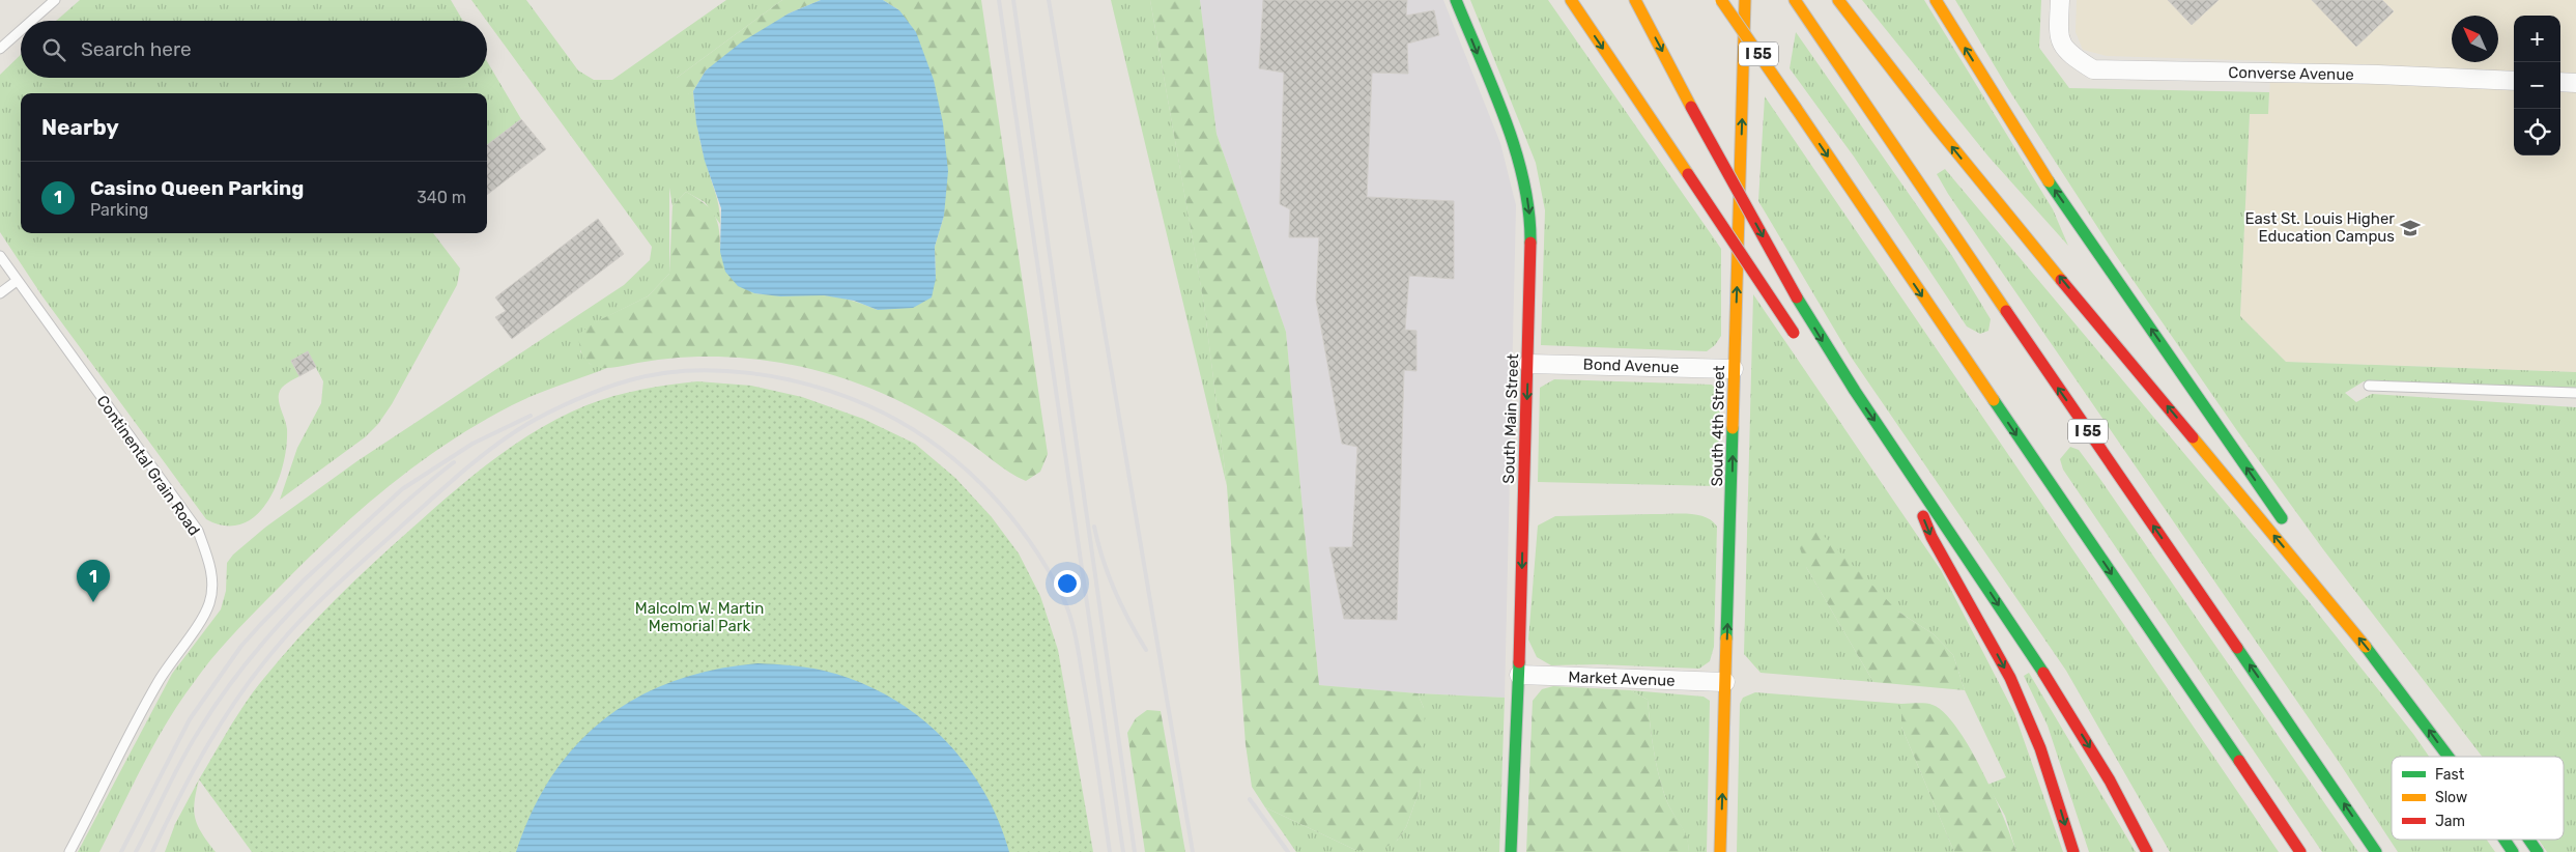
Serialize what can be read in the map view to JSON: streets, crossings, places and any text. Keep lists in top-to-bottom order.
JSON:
{
  "streets": {
    "main road": ["I 55", "South Main Street", "South 4th Street"],
    "street": ["Converse Avenue", "Bond Avenue", "Market Avenue"],
    "lane": ["Continental Grain Road"]
  },
  "crossings": [
    ["Bond Avenue", "South Main Street"],
    ["Bond Avenue", "South 4th Street"],
    ["South Main Street", "Market Avenue"],
    ["South 4th Street", "Market Avenue"]
  ],
  "one_way": ["South Main Street", "South 4th Street"],
  "parks": ["Malcolm W. Martin Memorial Park"],
  "places": {
    "school or university": ["East St. Louis Higher Education Campus"]
  },
  "legend": ["Fast", "Slow", "Jam"],
  "north": "top left",
  "page": {
    "map_buttons": ["+", "−"],
    "search": "Search here",
    "heading": "Nearby",
    "list": [
      {
        "mark": "1",
        "name": "Casino Queen Parking",
        "note": "Parking",
        "value": "340 m"
      }
    ],
    "pins": "1"
  }
}
